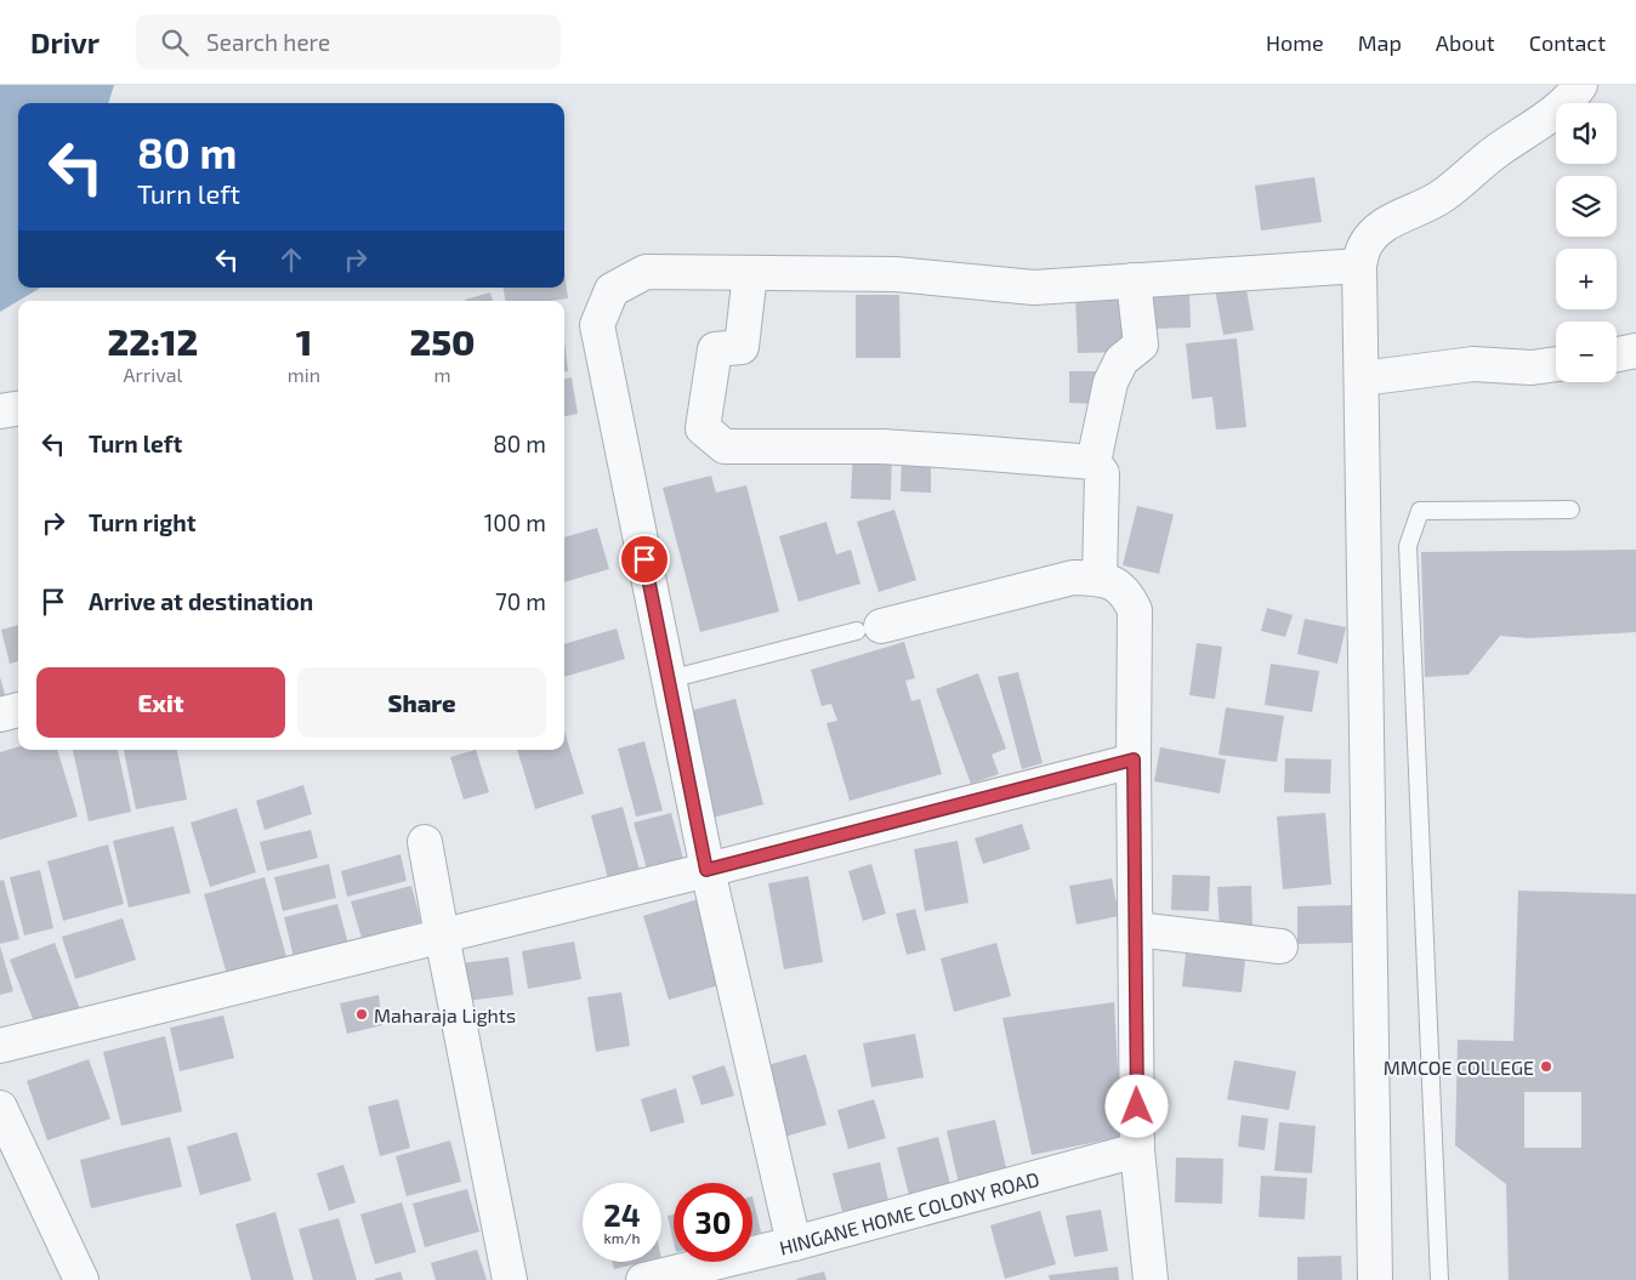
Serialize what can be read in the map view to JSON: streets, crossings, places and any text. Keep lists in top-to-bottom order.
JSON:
{
  "streets": {
    "street": ["HINGANE HOME COLONY ROAD"]
  },
  "places": ["Maharaja Lights", "MMCOE COLLEGE"],
  "page": {
    "header": "Drivr",
    "search": "Search here",
    "nav": [
      "Home",
      "Map",
      "About",
      "Contact"
    ],
    "map_buttons": ["+", "−"],
    "turn": ["80 m", "Turn left"],
    "eta": [
      "22:12",
      "Arrival",
      "1",
      "min",
      "250",
      "m"
    ],
    "list": [
      {
        "name": "Turn left",
        "value": "80 m"
      },
      {
        "name": "Turn right",
        "value": "100 m"
      },
      {
        "name": "Arrive at destination",
        "value": "70 m"
      }
    ],
    "buttons": ["Exit", "Share"],
    "speed": "24 km/h",
    "limit": "30"
  }
}
